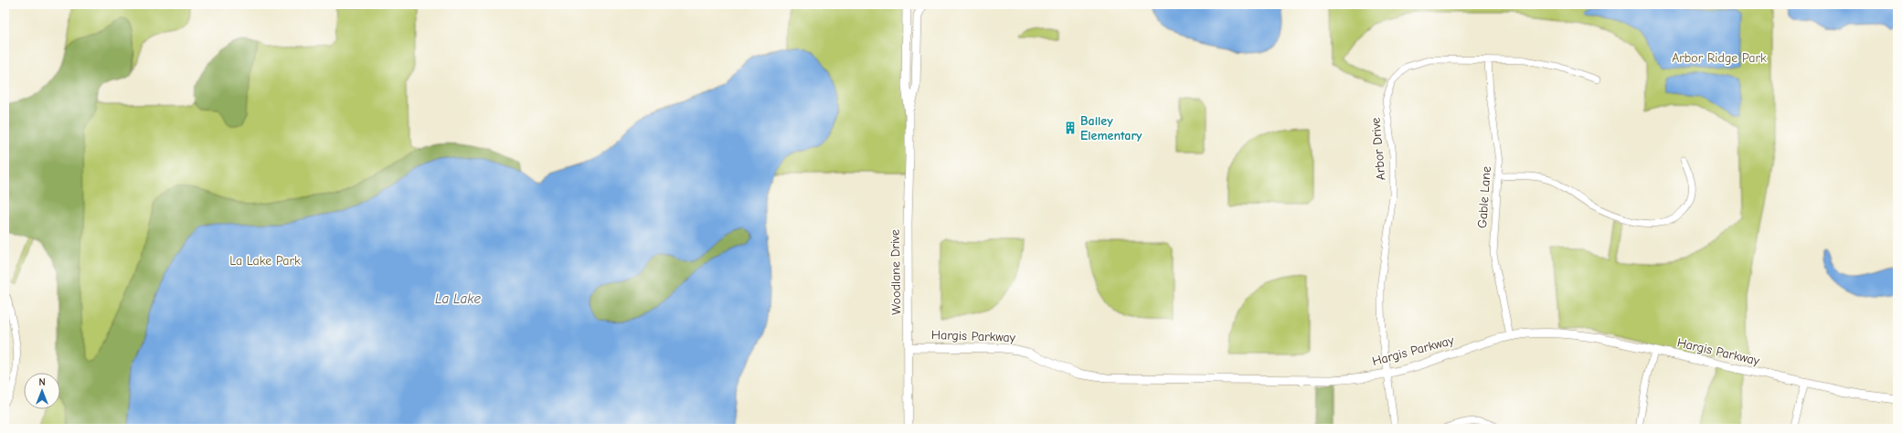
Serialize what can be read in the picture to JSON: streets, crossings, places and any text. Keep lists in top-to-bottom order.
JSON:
{
  "streets": {
    "street": [
      "Arbor Drive",
      "Gable Lane",
      "Woodlane Drive",
      "Hargis Parkway"
    ]
  },
  "crossings": [
    ["Arbor Drive", "Gable Lane"],
    ["Arbor Drive", "Hargis Parkway"],
    ["Gable Lane", "Hargis Parkway"],
    ["Woodlane Drive", "Hargis Parkway"]
  ],
  "water": ["La Lake"],
  "parks": ["Arbor Ridge Park", "La Lake Park"],
  "places": {
    "building": ["Bailey Elementary"]
  },
  "north": "top"
}
